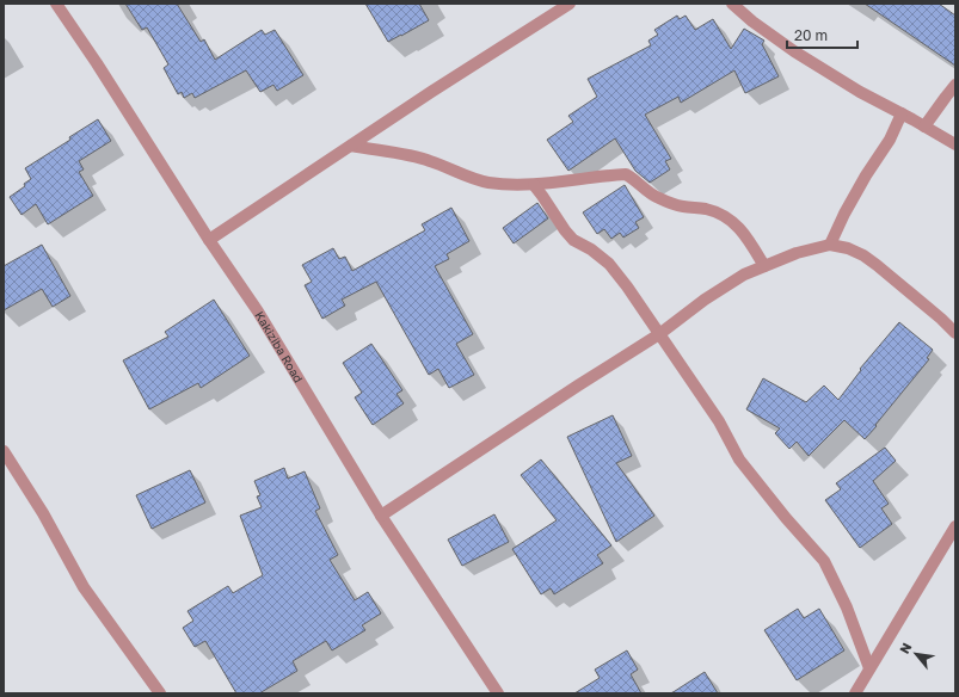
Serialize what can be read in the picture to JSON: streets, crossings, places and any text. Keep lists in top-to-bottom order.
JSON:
{
  "streets": {
    "street": ["Kakiziba Road"]
  },
  "scale_bar": "20 m",
  "north": "top left"
}
